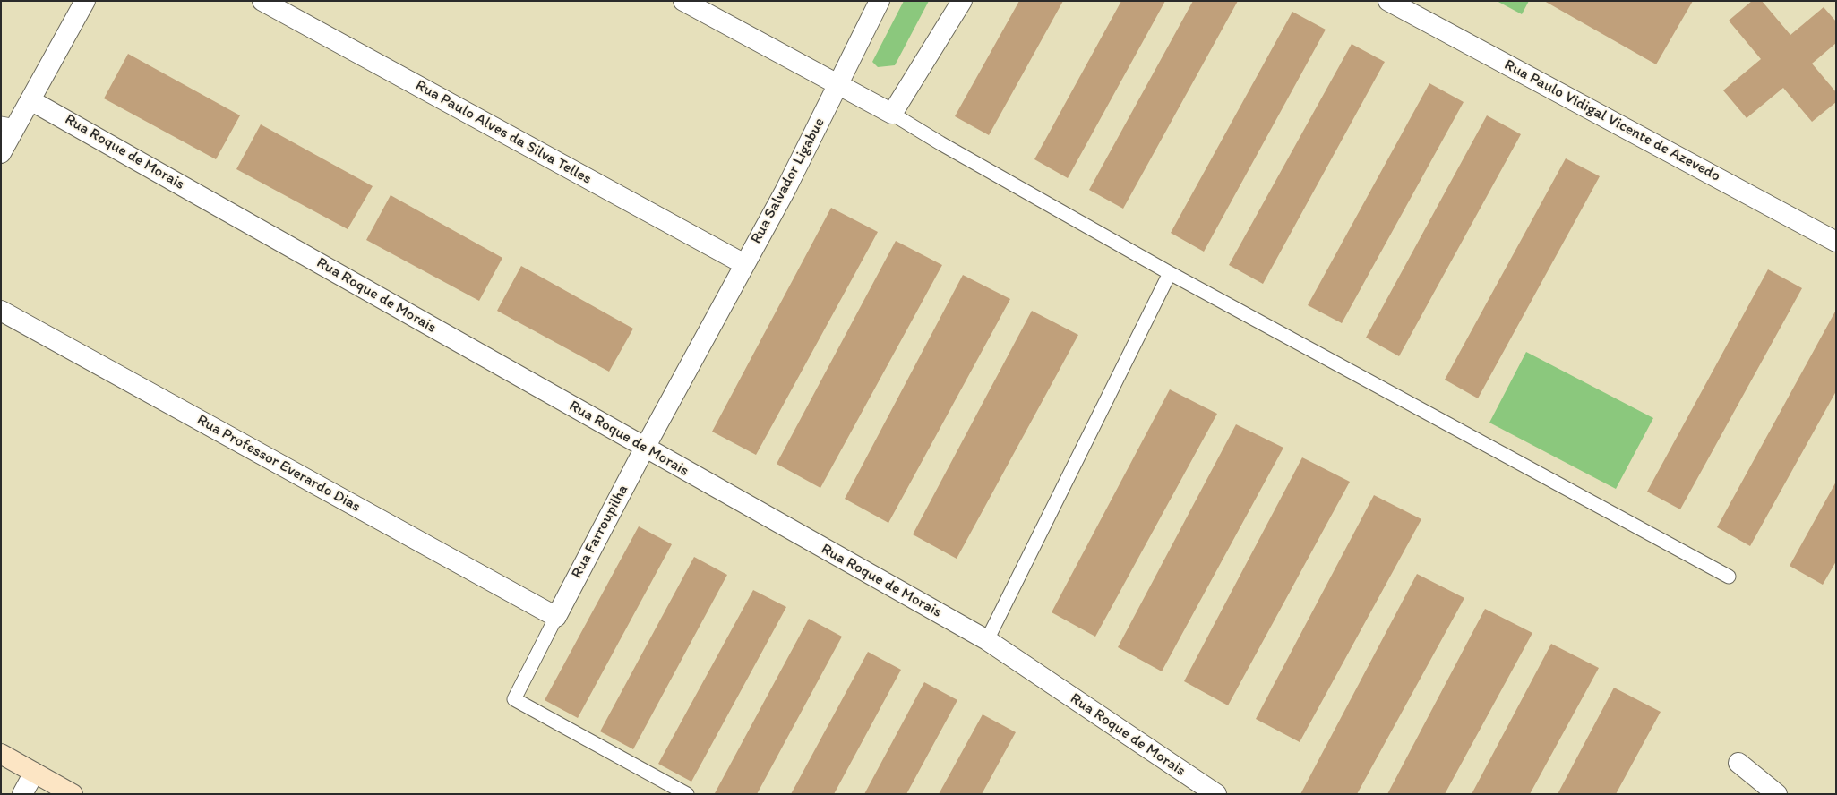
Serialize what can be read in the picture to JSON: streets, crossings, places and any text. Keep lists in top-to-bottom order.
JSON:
{
  "streets": {
    "street": [
      "Rua Paulo Vidigal Vicente de Azevedo",
      "Rua Paulo Alves da Silva Telles",
      "Rua Roque de Morais",
      "Rua Salvador Ligabue",
      "Rua Professor Everardo Dias",
      "Rua Farroupilha"
    ]
  },
  "crossings": [
    ["Rua Paulo Alves da Silva Telles", "Rua Salvador Ligabue"],
    ["Rua Roque de Morais", "Rua Salvador Ligabue"],
    ["Rua Roque de Morais", "Rua Farroupilha"],
    ["Rua Salvador Ligabue", "Rua Farroupilha"],
    ["Rua Professor Everardo Dias", "Rua Farroupilha"]
  ]
}
